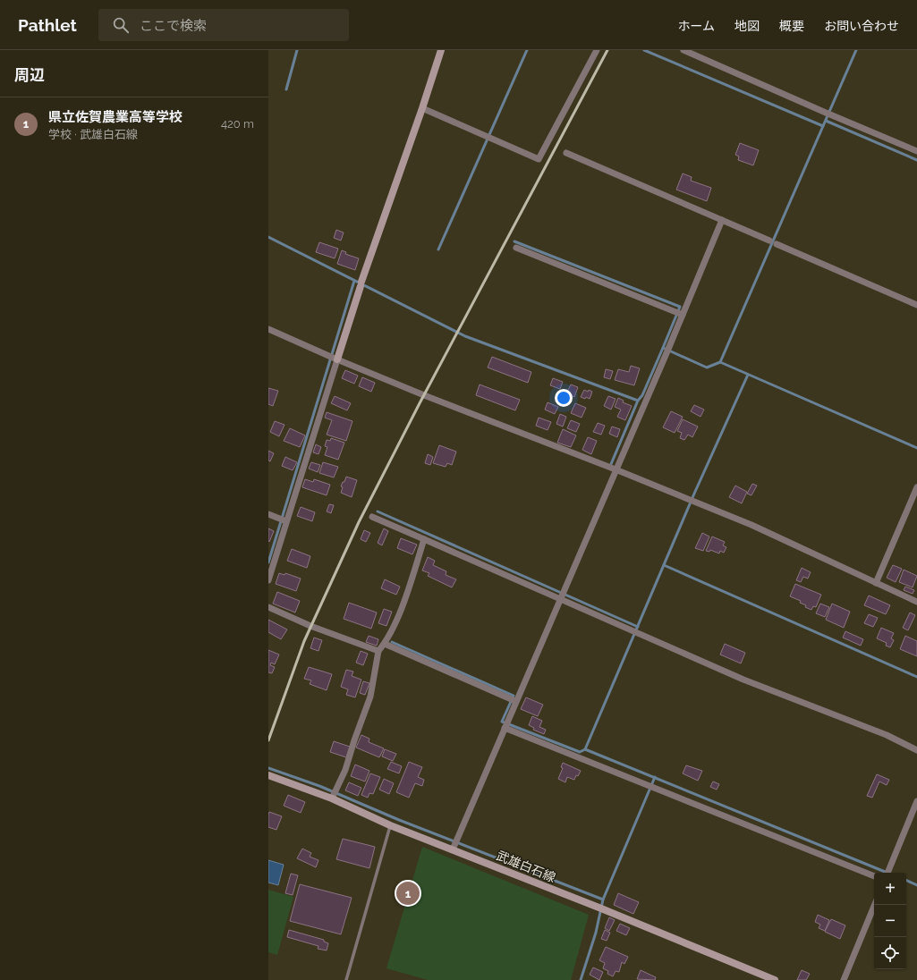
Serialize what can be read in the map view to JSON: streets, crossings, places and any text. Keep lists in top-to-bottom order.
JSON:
{
  "streets": {
    "main road": ["武雄白石線"]
  },
  "page": {
    "header": "Pathlet",
    "search": "ここで検索",
    "nav": [
      "ホーム",
      "地図",
      "概要",
      "お問い合わせ"
    ],
    "heading": "周辺",
    "list": [
      {
        "mark": "1",
        "name": "県立佐賀農業高等学校",
        "note": "学校 · 武雄白石線",
        "value": "420 m"
      }
    ],
    "map_buttons": ["+", "−"],
    "pins": "1"
  }
}
